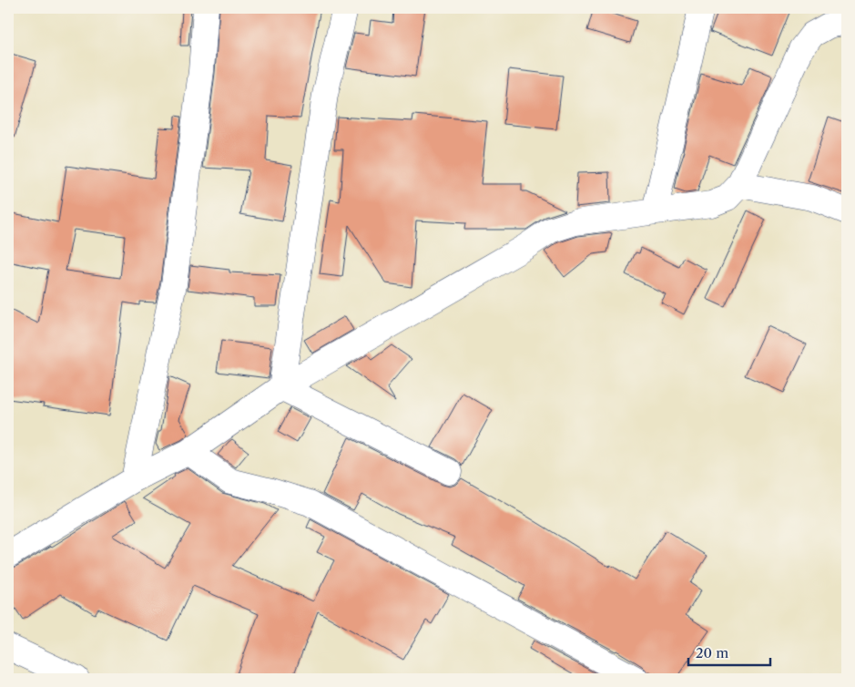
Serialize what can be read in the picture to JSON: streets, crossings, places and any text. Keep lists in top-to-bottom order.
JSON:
{
  "scale_bar": "20 m"
}
